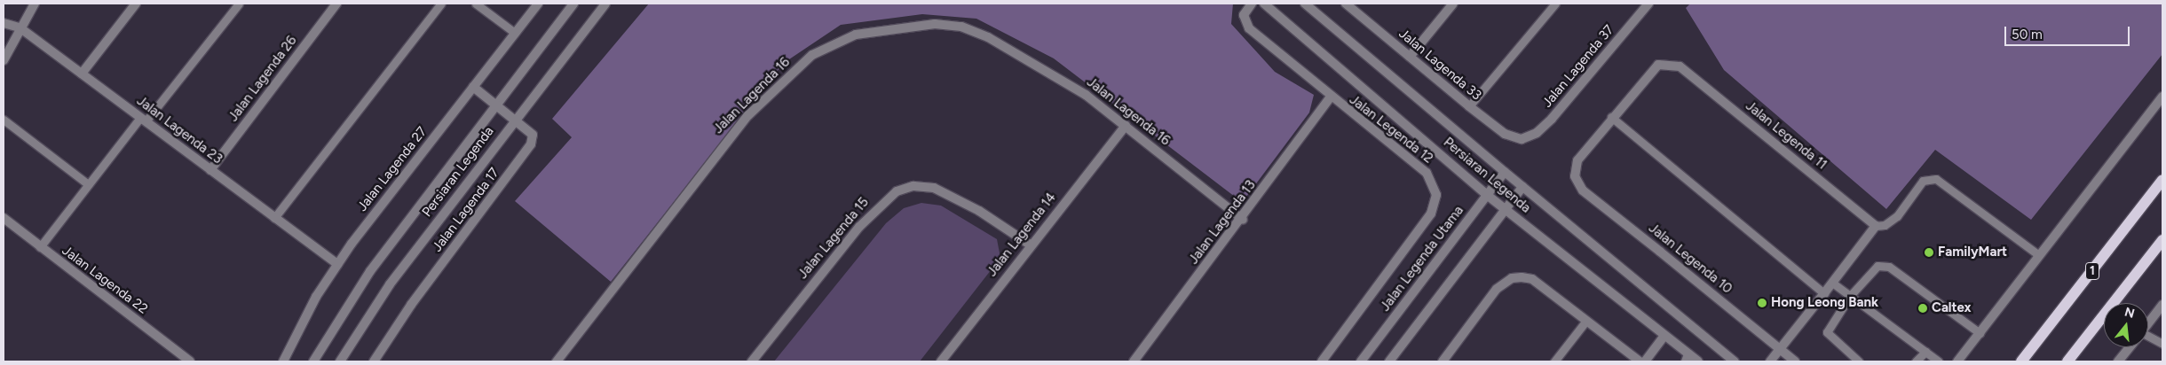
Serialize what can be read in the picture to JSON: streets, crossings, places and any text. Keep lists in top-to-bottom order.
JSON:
{
  "streets": {
    "main road": ["1"],
    "street": [
      "Jalan Lagenda 33",
      "Jalan Lagenda 37",
      "Jalan Lagenda 26",
      "Jalan Lagenda 16",
      "Jalan Legenda 12",
      "Jalan Lagenda 23",
      "Jalan Legenda 11",
      "Jalan Lagenda 27",
      "Persiaran Legenda",
      "Jalan Lagenda 17",
      "Jalan Lagenda 13",
      "Jalan Lagenda 14",
      "Jalan Lagenda 15",
      "Jalan Legenda Utama",
      "Jalan Legenda 10",
      "Jalan Lagenda 22"
    ]
  },
  "crossings": [
    ["Jalan Lagenda 33", "Jalan Lagenda 37"],
    ["Jalan Lagenda 26", "Jalan Lagenda 23"],
    ["Jalan Lagenda 16", "Jalan Lagenda 13"],
    ["Jalan Lagenda 16", "Jalan Lagenda 14"],
    ["Jalan Legenda 12", "Jalan Lagenda 13"],
    ["Jalan Lagenda 23", "Jalan Lagenda 27"],
    ["Jalan Legenda 11", "Jalan Legenda 10"],
    ["Jalan Lagenda 27", "Jalan Lagenda 17"],
    ["Persiaran Legenda", "Jalan Lagenda 17"],
    ["Persiaran Legenda", "Jalan Legenda Utama"],
    ["Jalan Lagenda 14", "Jalan Lagenda 15"]
  ],
  "places": ["FamilyMart", "Hong Leong Bank", "Caltex"],
  "scale_bar": "50 m",
  "north": "top"
}
